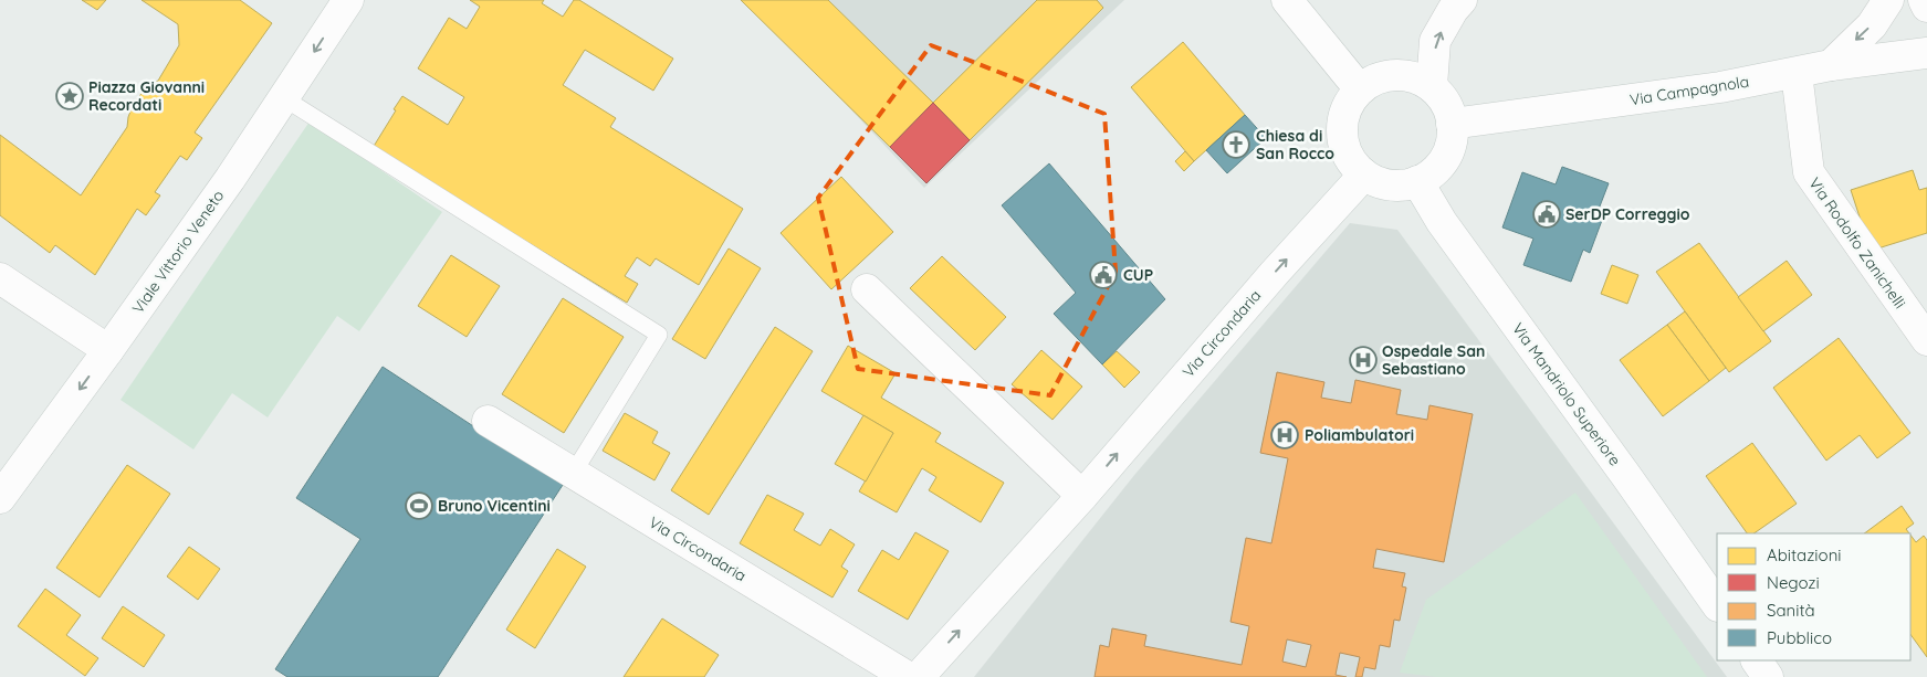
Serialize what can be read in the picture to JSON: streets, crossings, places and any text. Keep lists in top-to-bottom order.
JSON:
{
  "streets": {
    "street": [
      "Via Campagnola",
      "Via Rodolfo Zanichelli",
      "Viale Vittorio Veneto",
      "Via Circondaria",
      "Via Mandriolo Superiore"
    ]
  },
  "crossings": [
    ["Via Campagnola", "Via Rodolfo Zanichelli"],
    ["Via Campagnola", "Via Circondaria"],
    ["Via Campagnola", "Via Mandriolo Superiore"],
    ["Via Circondaria", "Via Mandriolo Superiore"]
  ],
  "one_way": ["Viale Vittorio Veneto", "Via Circondaria"],
  "places": {
    "place": ["Piazza Giovanni Recordati"],
    "church": ["Chiesa di San Rocco"],
    "public building": ["SerDP Correggio", "CUP"],
    "hospital": ["Ospedale San Sebastiano", "Poliambulatori"],
    "sports": ["Bruno Vicentini"]
  },
  "legend": [
    "Abitazioni",
    "Negozi",
    "Sanità",
    "Pubblico"
  ]
}
